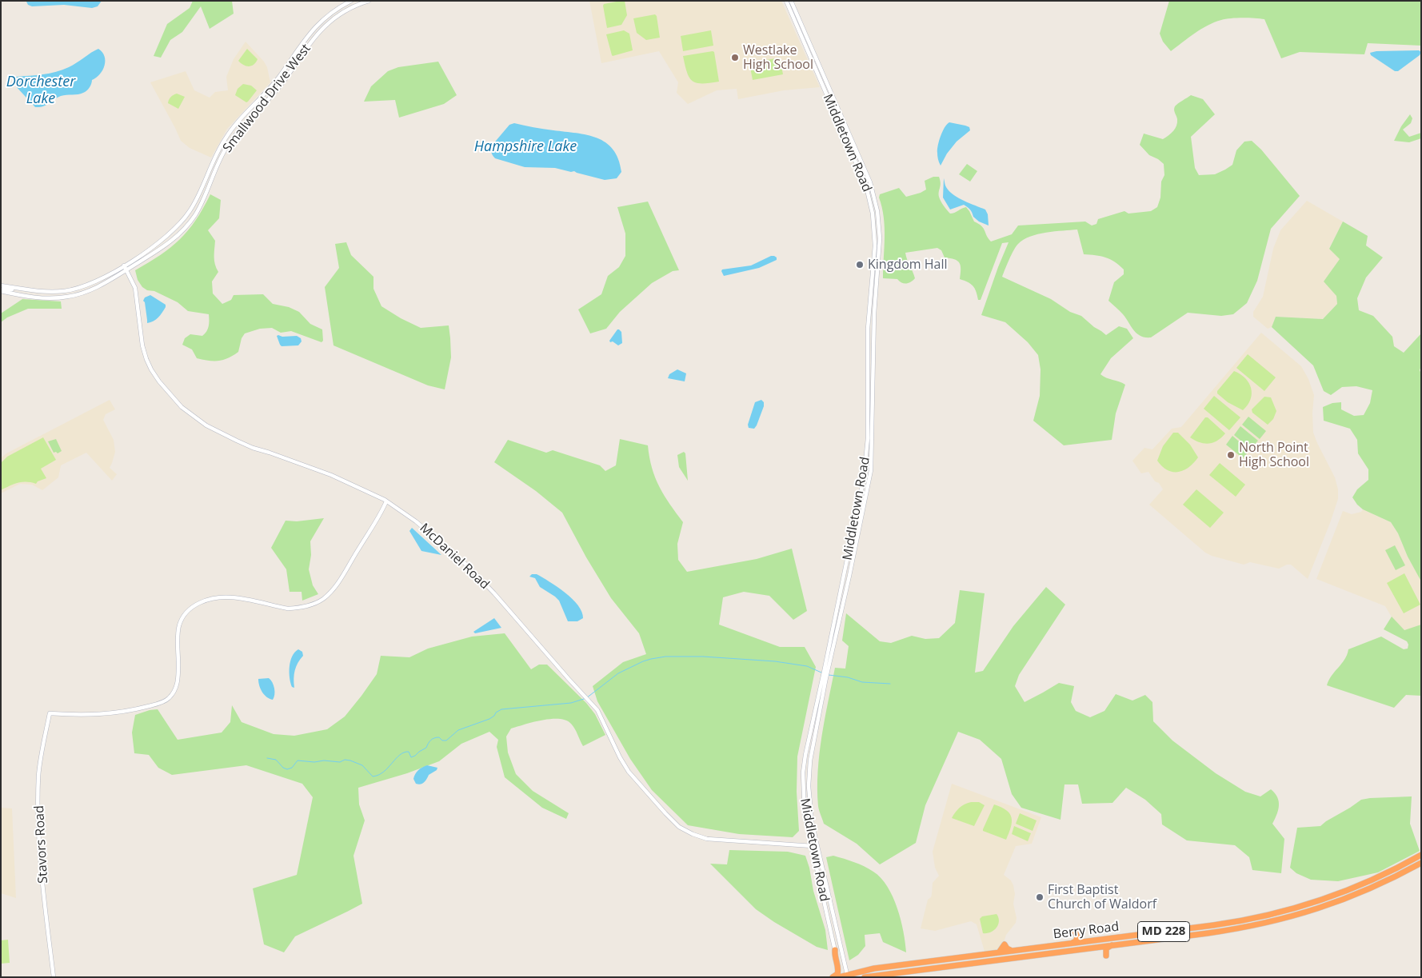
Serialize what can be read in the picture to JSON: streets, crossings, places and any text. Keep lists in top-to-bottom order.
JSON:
{
  "streets": {
    "highway": ["Berry Road", "MD 228"],
    "main road": [
      "Smallwood Drive West",
      "Middletown Road",
      "McDaniel Road",
      "Stavors Road"
    ]
  },
  "crossings": [
    ["Smallwood Drive West", "McDaniel Road"],
    ["Middletown Road", "McDaniel Road"],
    ["Middletown Road", "Berry Road"],
    ["McDaniel Road", "Stavors Road"]
  ],
  "water": ["Dorchester Lake", "Hampshire Lake"],
  "places": [
    "Westlake High School",
    "Kingdom Hall",
    "North Point High School",
    "First Baptist Church of Waldorf"
  ]
}
